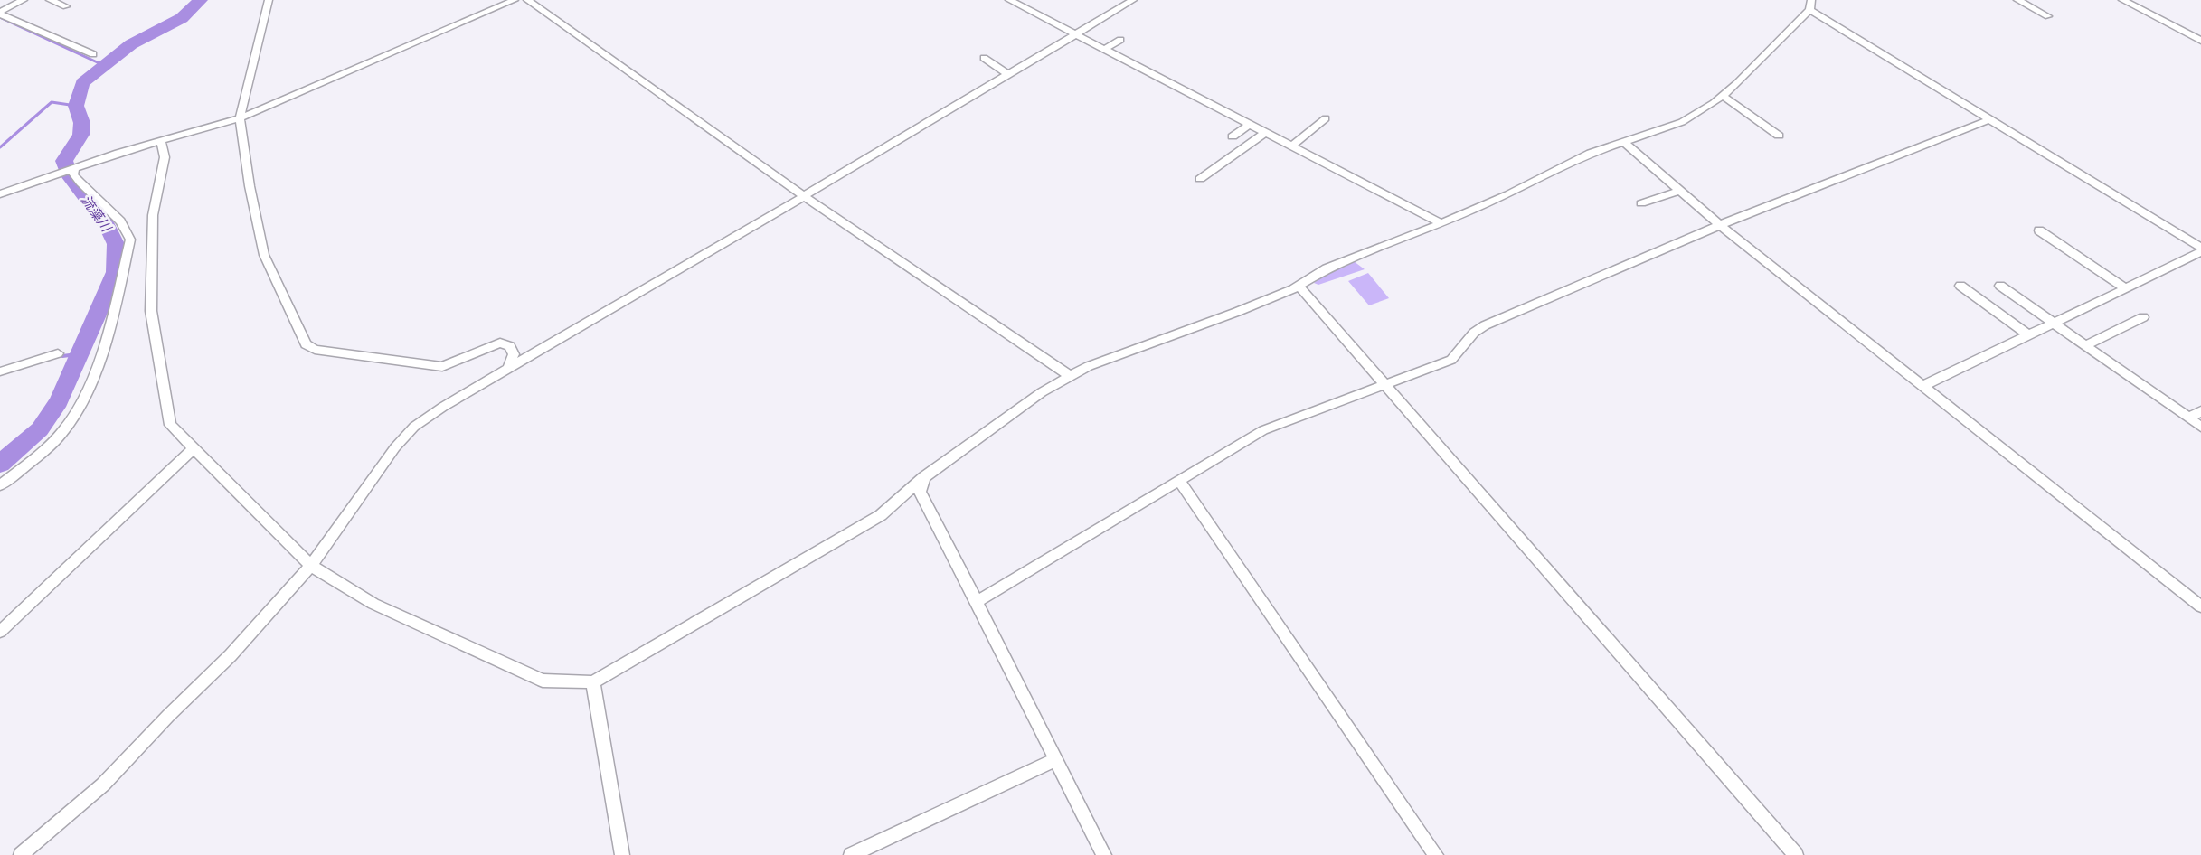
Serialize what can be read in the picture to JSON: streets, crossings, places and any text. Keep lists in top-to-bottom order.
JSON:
{
  "water": ["流藻川"]
}
